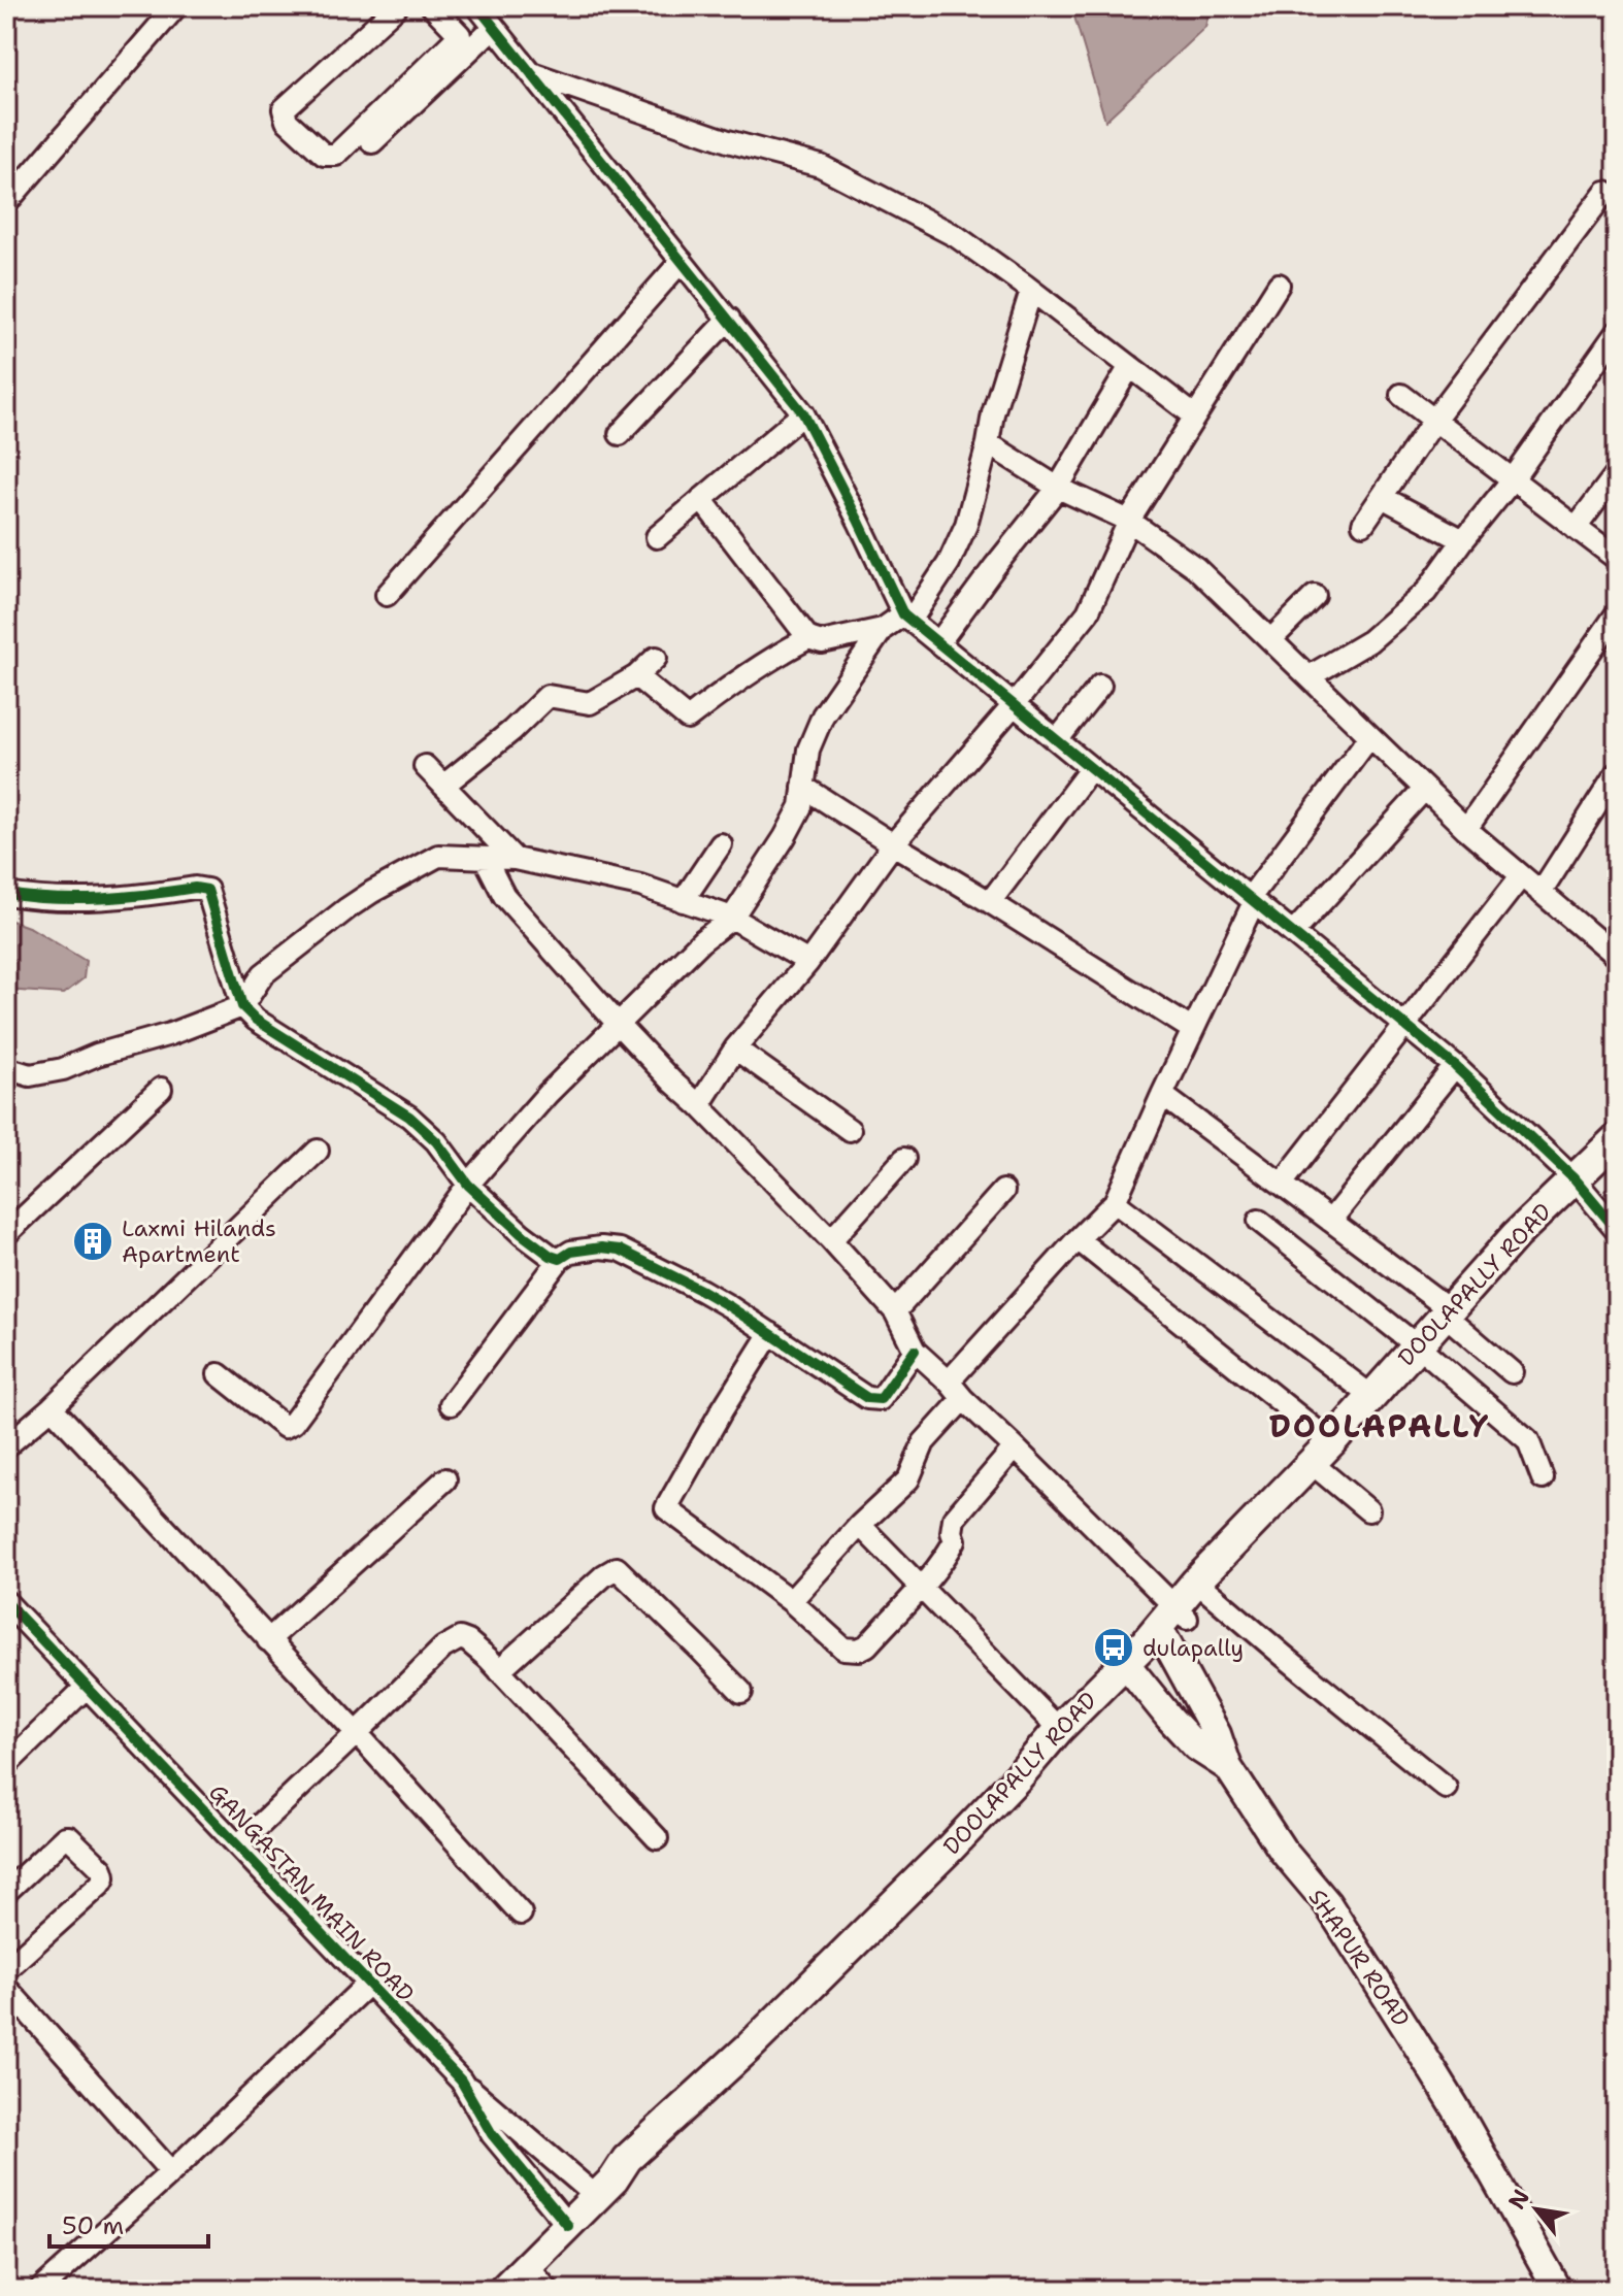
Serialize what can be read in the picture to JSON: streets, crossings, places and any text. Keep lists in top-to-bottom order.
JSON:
{
  "streets": {
    "main road": ["DOOLAPALLY ROAD"],
    "street": ["GANGASTAN MAIN ROAD", "SHAPUR ROAD"]
  },
  "crossings": [
    ["DOOLAPALLY ROAD", "GANGASTAN MAIN ROAD"],
    ["DOOLAPALLY ROAD", "SHAPUR ROAD"]
  ],
  "districts": ["DOOLAPALLY"],
  "places": {
    "building": ["Laxmi Hilands Apartment"],
    "bus stop": ["dulapally"]
  },
  "scale_bar": "50 m",
  "north": "top left"
}
